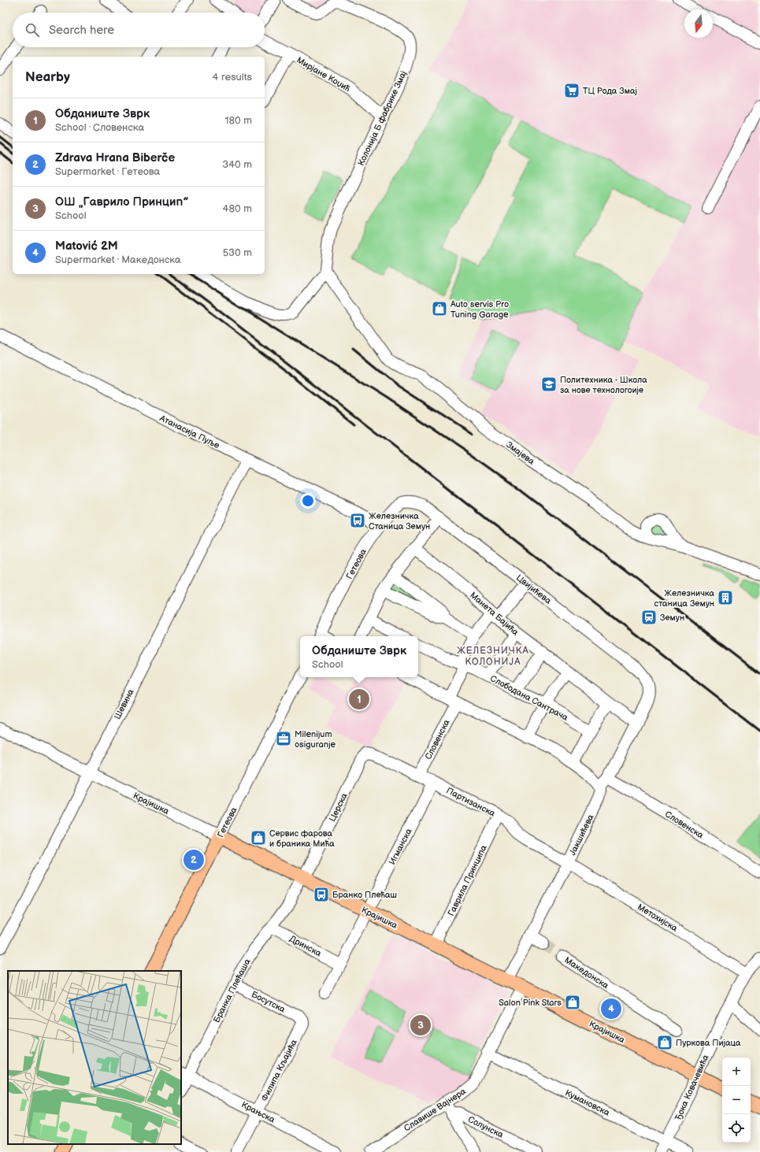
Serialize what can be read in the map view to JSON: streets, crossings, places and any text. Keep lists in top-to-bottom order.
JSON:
{
  "streets": {
    "main road": ["Гетеова", "Крајишка"],
    "street": [
      "Мирјане Коџић",
      "Колонија Б фабрике Змај",
      "Атанасија Пуље",
      "Змајева",
      "Цвијићева",
      "Манета Бајића",
      "Слободана Сантрача",
      "Шевина",
      "Словенска",
      "Партизанска",
      "Церска",
      "Јакшићева",
      "Игманска",
      "Гаврила Принципа",
      "Метохијска",
      "Дринска",
      "Македонска",
      "Бранка Плећаша",
      "Босутска",
      "Филипа Кљајића",
      "Ђока Ковачевића",
      "Кумановска",
      "Славише Вајнера",
      "Крањска",
      "Солунска"
    ]
  },
  "crossings": [
    ["Мирјане Коџић", "Колонија Б фабрике Змај"],
    ["Колонија Б фабрике Змај", "Змајева"],
    ["Атанасија Пуље", "Гетеова"],
    ["Атанасија Пуље", "Шевина"],
    ["Гетеова", "Цвијићева"],
    ["Гетеова", "Крајишка"],
    ["Цвијићева", "Манета Бајића"],
    ["Цвијићева", "Словенска"],
    ["Манета Бајића", "Словенска"],
    ["Слободана Сантрача", "Словенска"],
    ["Шевина", "Крајишка"],
    ["Словенска", "Партизанска"],
    ["Партизанска", "Церска"],
    ["Партизанска", "Јакшићева"],
    ["Партизанска", "Игманска"],
    ["Партизанска", "Гаврила Принципа"],
    ["Партизанска", "Метохијска"],
    ["Крајишка", "Церска"],
    ["Крајишка", "Јакшићева"],
    ["Крајишка", "Игманска"],
    ["Крајишка", "Гаврила Принципа"],
    ["Крајишка", "Бранка Плећаша"],
    ["Крајишка", "Ђока Ковачевића"],
    ["Крајишка", "Славише Вајнера"],
    ["Церска", "Бранка Плећаша"],
    ["Јакшићева", "Метохијска"],
    ["Метохијска", "Ђока Ковачевића"],
    ["Дринска", "Бранка Плећаша"],
    ["Бранка Плећаша", "Босутска"],
    ["Бранка Плећаша", "Крањска"],
    ["Босутска", "Филипа Кљајића"],
    ["Филипа Кљајића", "Крањска"],
    ["Ђока Ковачевића", "Кумановска"],
    ["Кумановска", "Славише Вајнера"]
  ],
  "districts": ["ЖЕЛЕЗНИЧКА КОЛОНИЈА"],
  "places": {
    "supermarket": ["ТЦ Рода Змај"],
    "shop": [
      "Auto servis Pro Tuning Garage",
      "Сервис фарова и браника Мића",
      "Salon Pink Stars",
      "Пуркова Пијаца"
    ],
    "school or university": ["Политехника - Школа за нове технологоије"],
    "bus stop": ["Железничка Станица Земун", "Бранко Плећаш"],
    "building": ["Железничка станица Земун"],
    "station": ["Земун"],
    "office": ["Milenijum osiguranje"]
  },
  "north": "bottom",
  "page": {
    "search": "Search here",
    "heading": ["Nearby", "4 results"],
    "list": [
      {
        "mark": "1",
        "name": "Обданиште Зврк",
        "note": "School · Словенска",
        "value": "180 m"
      },
      {
        "mark": "2",
        "name": "Zdrava Hrana Biberče",
        "note": "Supermarket · Гетеова",
        "value": "340 m"
      },
      {
        "mark": "3",
        "name": "ОШ „Гаврило Принцип”",
        "note": "School",
        "value": "480 m"
      },
      {
        "mark": "4",
        "name": "Matović 2M",
        "note": "Supermarket · Македонска",
        "value": "530 m"
      }
    ],
    "popup": ["Обданиште Зврк", "School"],
    "pins": [
      "1",
      "2",
      "4",
      "3"
    ],
    "map_buttons": ["+", "−"]
  }
}
